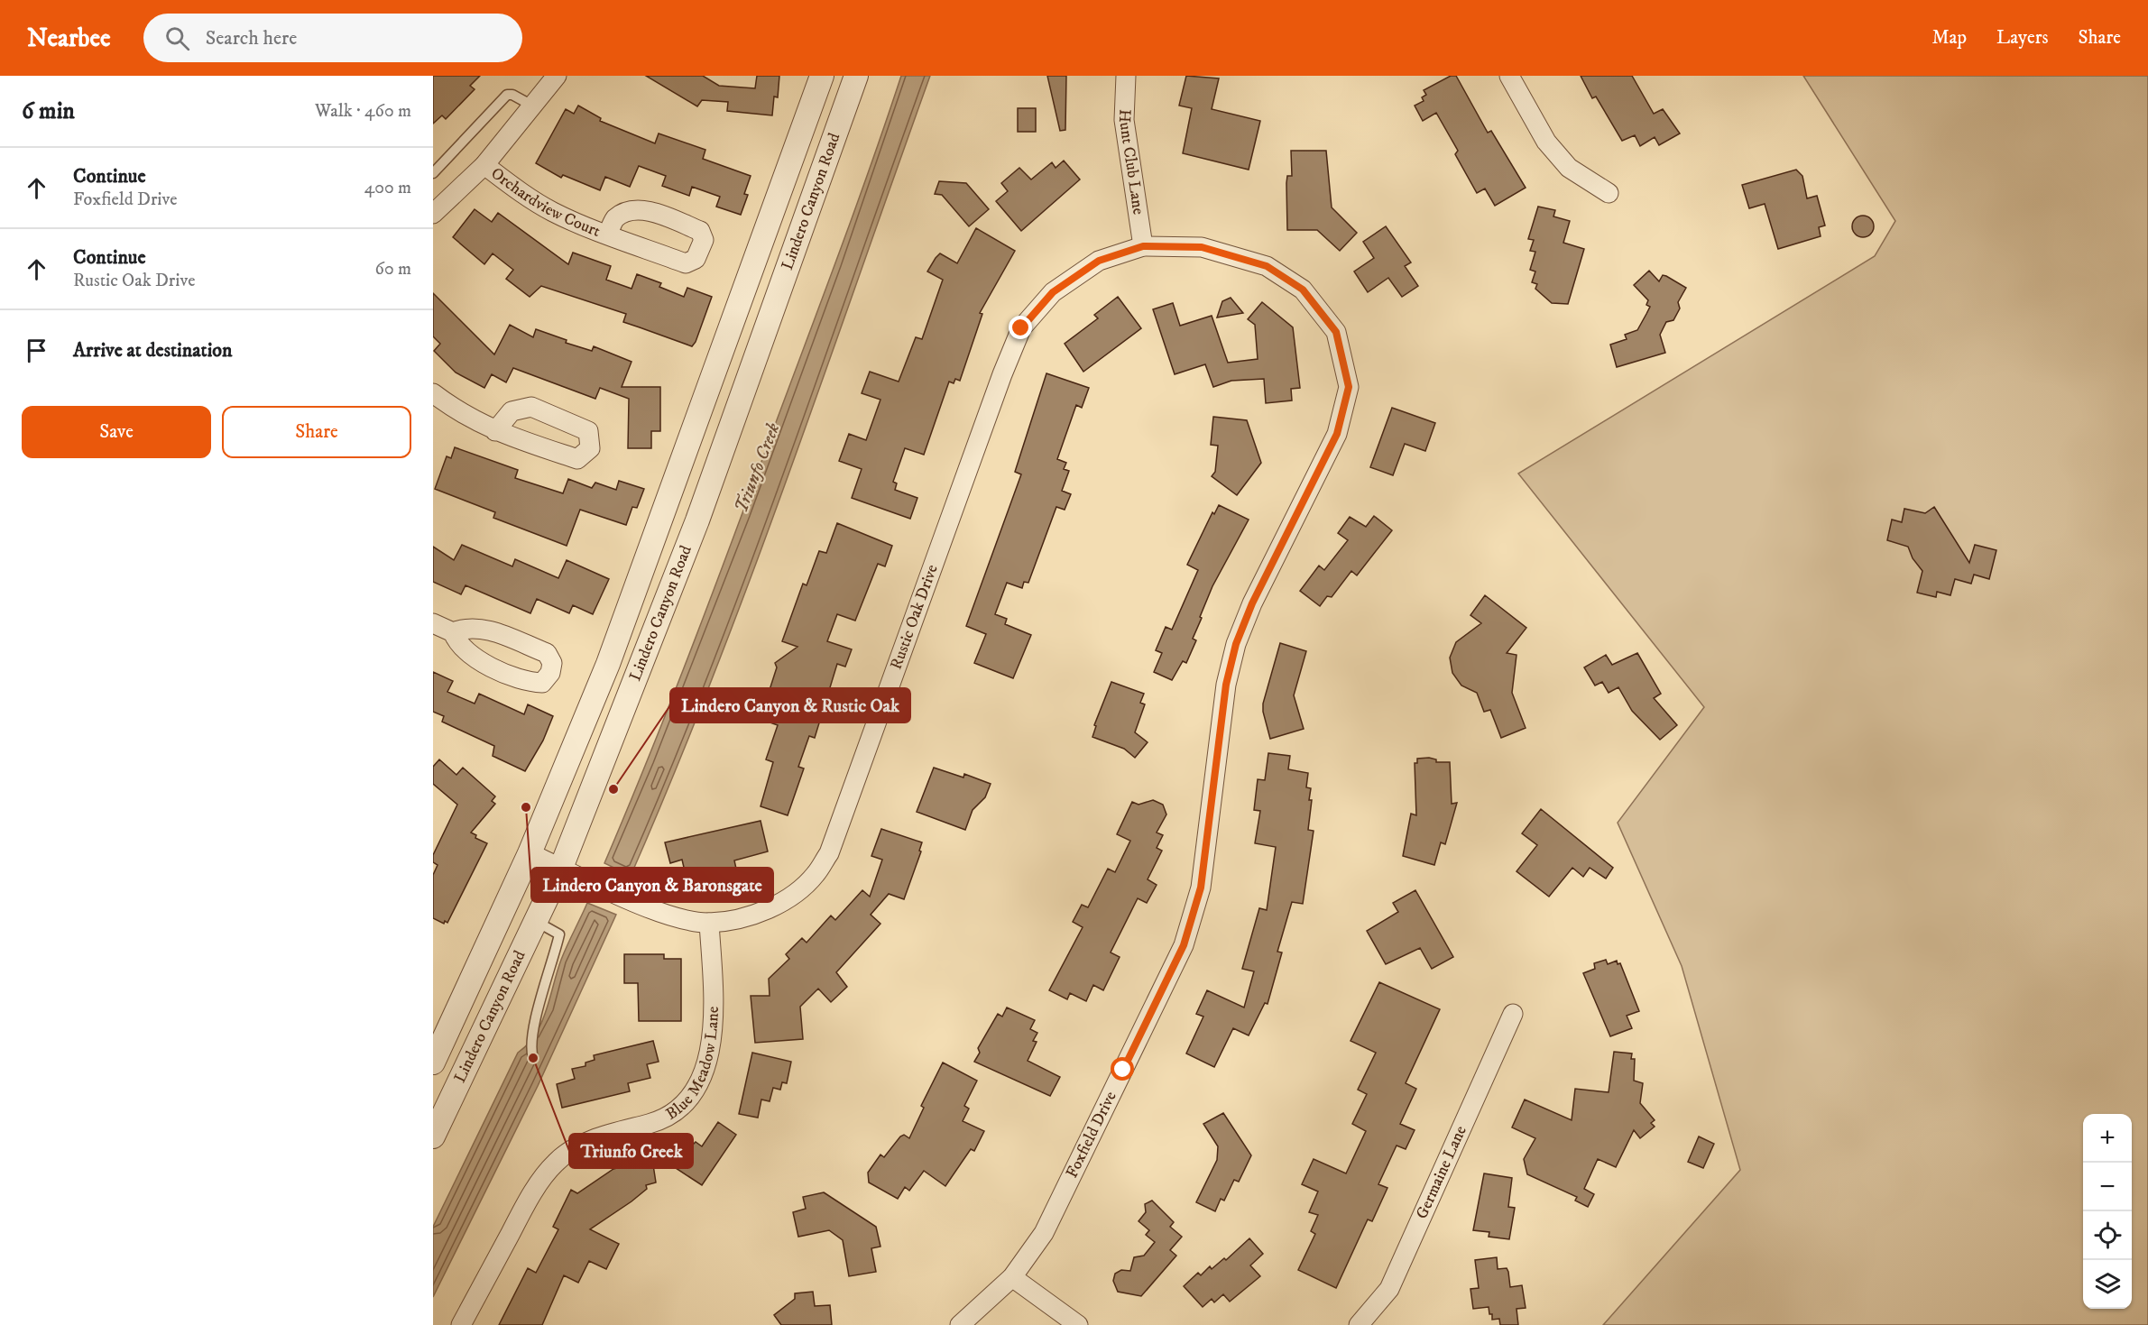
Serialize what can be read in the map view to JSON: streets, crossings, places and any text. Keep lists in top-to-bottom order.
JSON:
{
  "streets": {
    "street": [
      "Hunt Club Lane",
      "Orchardview Court",
      "Lindero Canyon Road",
      "Rustic Oak Drive",
      "Blue Meadow Lane",
      "Foxfield Drive",
      "Germaine Lane"
    ]
  },
  "crossings": [
    ["Hunt Club Lane", "Rustic Oak Drive"],
    ["Hunt Club Lane", "Foxfield Drive"],
    ["Lindero Canyon Road", "Rustic Oak Drive"],
    ["Rustic Oak Drive", "Blue Meadow Lane"],
    ["Rustic Oak Drive", "Foxfield Drive"]
  ],
  "water": ["Triunfo Creek"],
  "places": ["Lindero Canyon & Rustic Oak", "Lindero Canyon & Baronsgate", "Triunfo Creek"],
  "page": {
    "header": "Nearbee",
    "search": "Search here",
    "nav": ["Map", "Layers", "Share"],
    "heading": ["6 min", "Walk · 460 m"],
    "list": [
      ["Continue", "Foxfield Drive", "400 m"],
      ["Continue", "Rustic Oak Drive", "60 m"],
      "Arrive at destination"
    ],
    "buttons": ["Save", "Share"],
    "map_buttons": ["+", "−"]
  }
}
